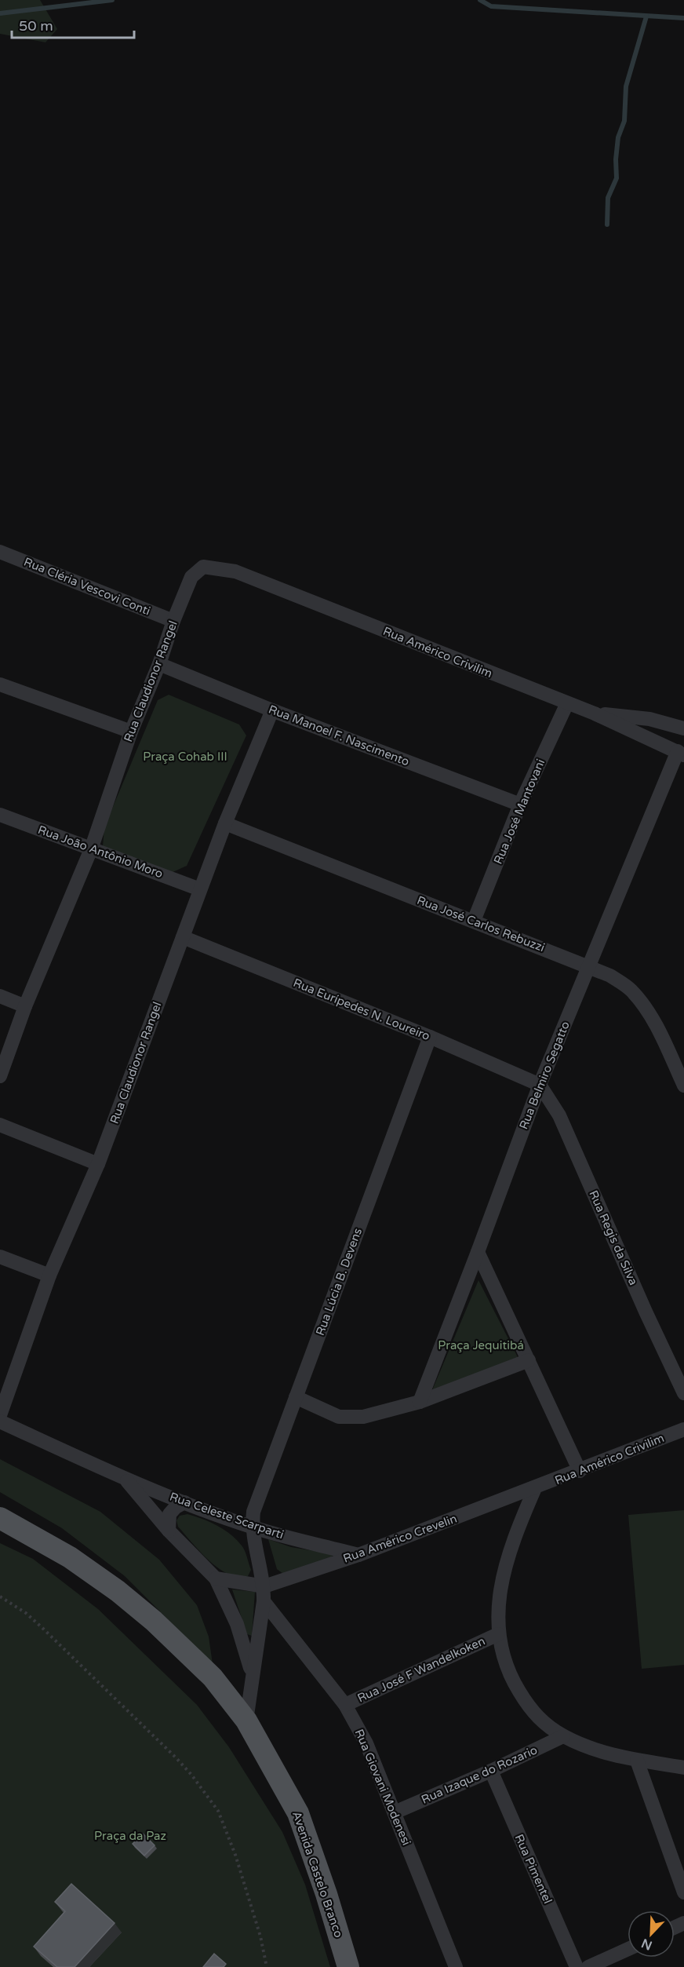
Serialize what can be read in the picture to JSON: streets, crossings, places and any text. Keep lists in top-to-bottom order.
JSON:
{
  "streets": {
    "main road": ["Avenida Castelo Branco"],
    "street": [
      "Rua Cléria Vescovi Conti",
      "Rua Américo Crivilim",
      "Rua Claudionor Rangel",
      "Rua Manoel F. Nascimento",
      "Rua José Mantovani",
      "Rua João Antônio Moro",
      "Rua José Carlos Rebuzzi",
      "Rua Eurípedes N. Loureiro",
      "Rua Belmiro Segatto",
      "Rua Regis da Silva",
      "Rua Lúcia B. Devens",
      "Rua Celeste Scarparti",
      "Rua Américo Crevelin",
      "Rua José F Wandelkoken",
      "Rua Izaque do Rozario",
      "Rua Giovani Modenesi",
      "Rua Pimentel"
    ]
  },
  "crossings": [
    ["Rua Cléria Vescovi Conti", "Rua Claudionor Rangel"],
    ["Rua Américo Crivilim", "Rua Claudionor Rangel"],
    ["Rua Américo Crivilim", "Rua José Mantovani"],
    ["Rua Américo Crivilim", "Rua Belmiro Segatto"],
    ["Rua Américo Crivilim", "Rua Américo Crevelin"],
    ["Rua Claudionor Rangel", "Rua Manoel F. Nascimento"],
    ["Rua Claudionor Rangel", "Rua João Antônio Moro"],
    ["Rua Claudionor Rangel", "Rua José Carlos Rebuzzi"],
    ["Rua Claudionor Rangel", "Rua Eurípedes N. Loureiro"],
    ["Rua Manoel F. Nascimento", "Rua José Mantovani"],
    ["Rua José Mantovani", "Rua José Carlos Rebuzzi"],
    ["Rua José Carlos Rebuzzi", "Rua Belmiro Segatto"],
    ["Rua Eurípedes N. Loureiro", "Rua Belmiro Segatto"],
    ["Rua Eurípedes N. Loureiro", "Rua Regis da Silva"],
    ["Rua Eurípedes N. Loureiro", "Rua Lúcia B. Devens"],
    ["Rua Belmiro Segatto", "Rua Regis da Silva"],
    ["Rua Lúcia B. Devens", "Rua Celeste Scarparti"],
    ["Rua Celeste Scarparti", "Rua Américo Crevelin"],
    ["Rua José F Wandelkoken", "Rua Giovani Modenesi"],
    ["Rua Izaque do Rozario", "Rua Giovani Modenesi"],
    ["Rua Izaque do Rozario", "Rua Pimentel"]
  ],
  "parks": ["Praça Cohab III", "Praça Jequitibá", "Praça da Paz"],
  "scale_bar": "50 m",
  "north": "bottom left"
}
